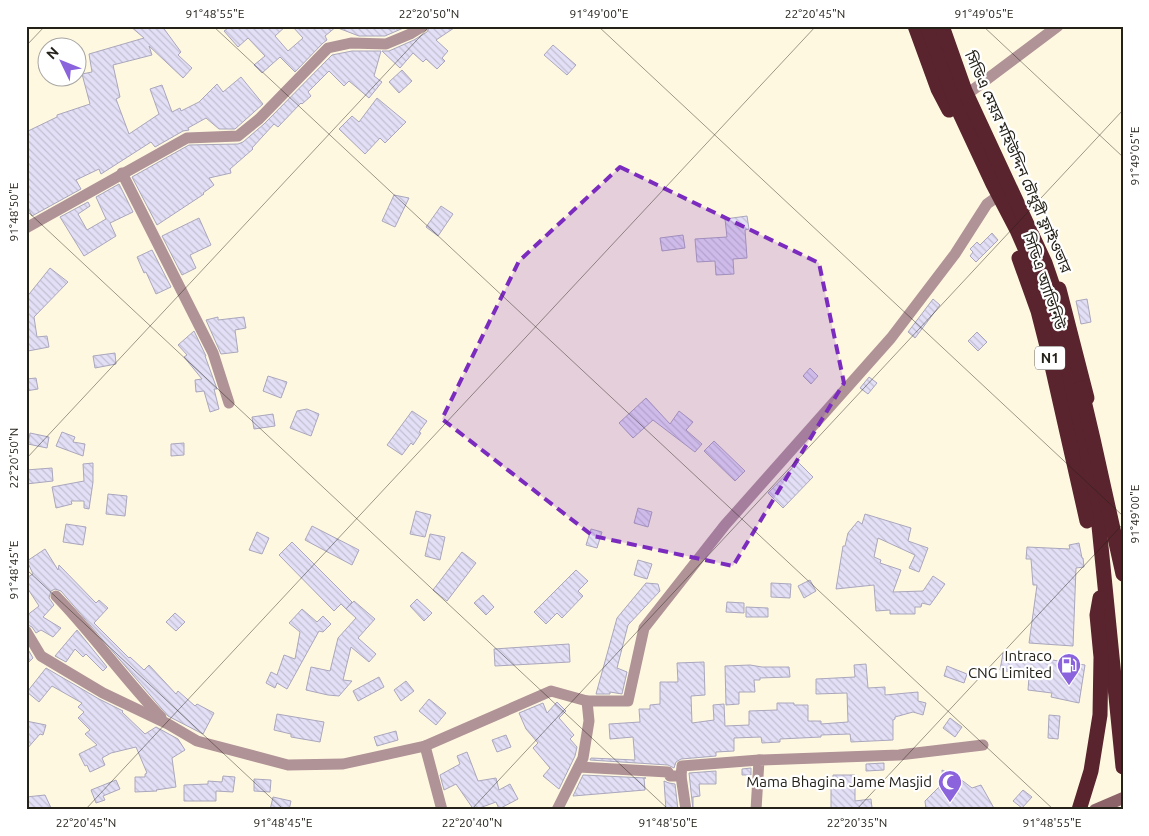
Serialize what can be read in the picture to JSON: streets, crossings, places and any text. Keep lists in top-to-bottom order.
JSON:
{
  "streets": {
    "highway": ["সিডিএ মেয়র মহিউদ্দিন চৌধুরী ফ্লাইওভার", "সিডিএ অ্যাভিনিউ", "N1"]
  },
  "places": {
    "fuel station": ["Intraco CNG Limited"],
    "mosque": ["Mama Bhagina Jame Masjid"]
  },
  "north": "top left",
  "coordinates": [
    "91°48'55\"E",
    "22°20'50\"N",
    "91°49'00\"E",
    "22°20'45\"N",
    "91°49'05\"E",
    "91°48'50\"E",
    "91°48'45\"E",
    "22°20'40\"N",
    "22°20'35\"N"
  ]
}
